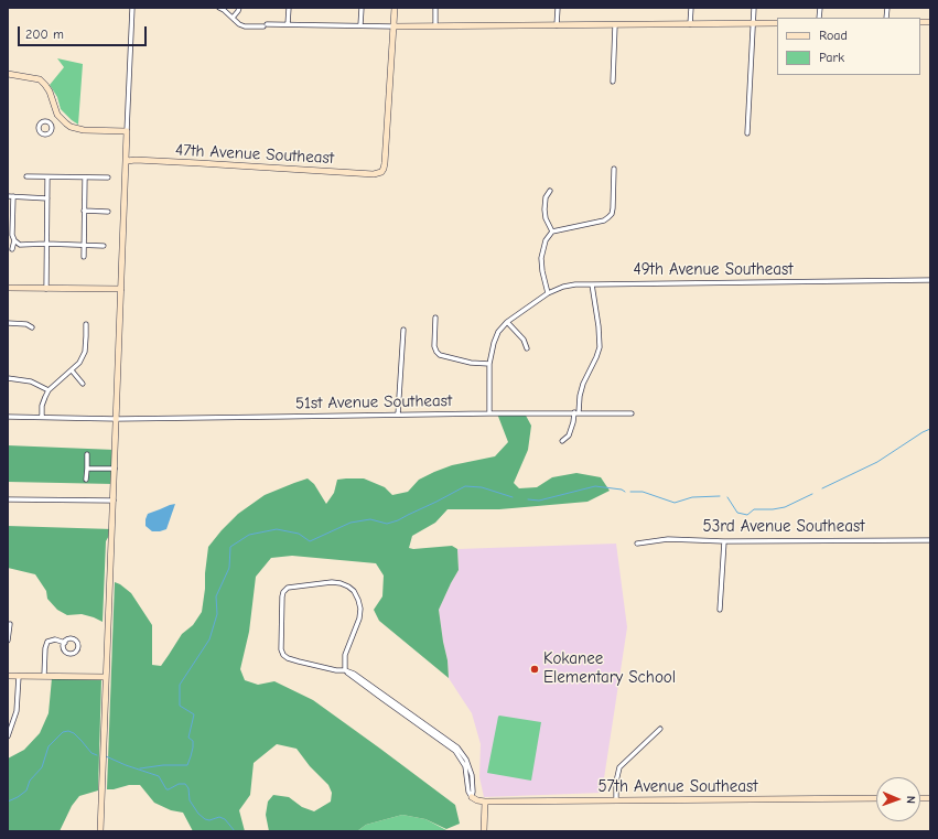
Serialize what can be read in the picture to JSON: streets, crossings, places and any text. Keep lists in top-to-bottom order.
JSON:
{
  "streets": {
    "street": [
      "47th Avenue Southeast",
      "49th Avenue Southeast",
      "51st Avenue Southeast",
      "53rd Avenue Southeast",
      "57th Avenue Southeast"
    ]
  },
  "places": ["Kokanee Elementary School"],
  "legend": ["Road", "Park"],
  "scale_bar": "200 m",
  "north": "right"
}
